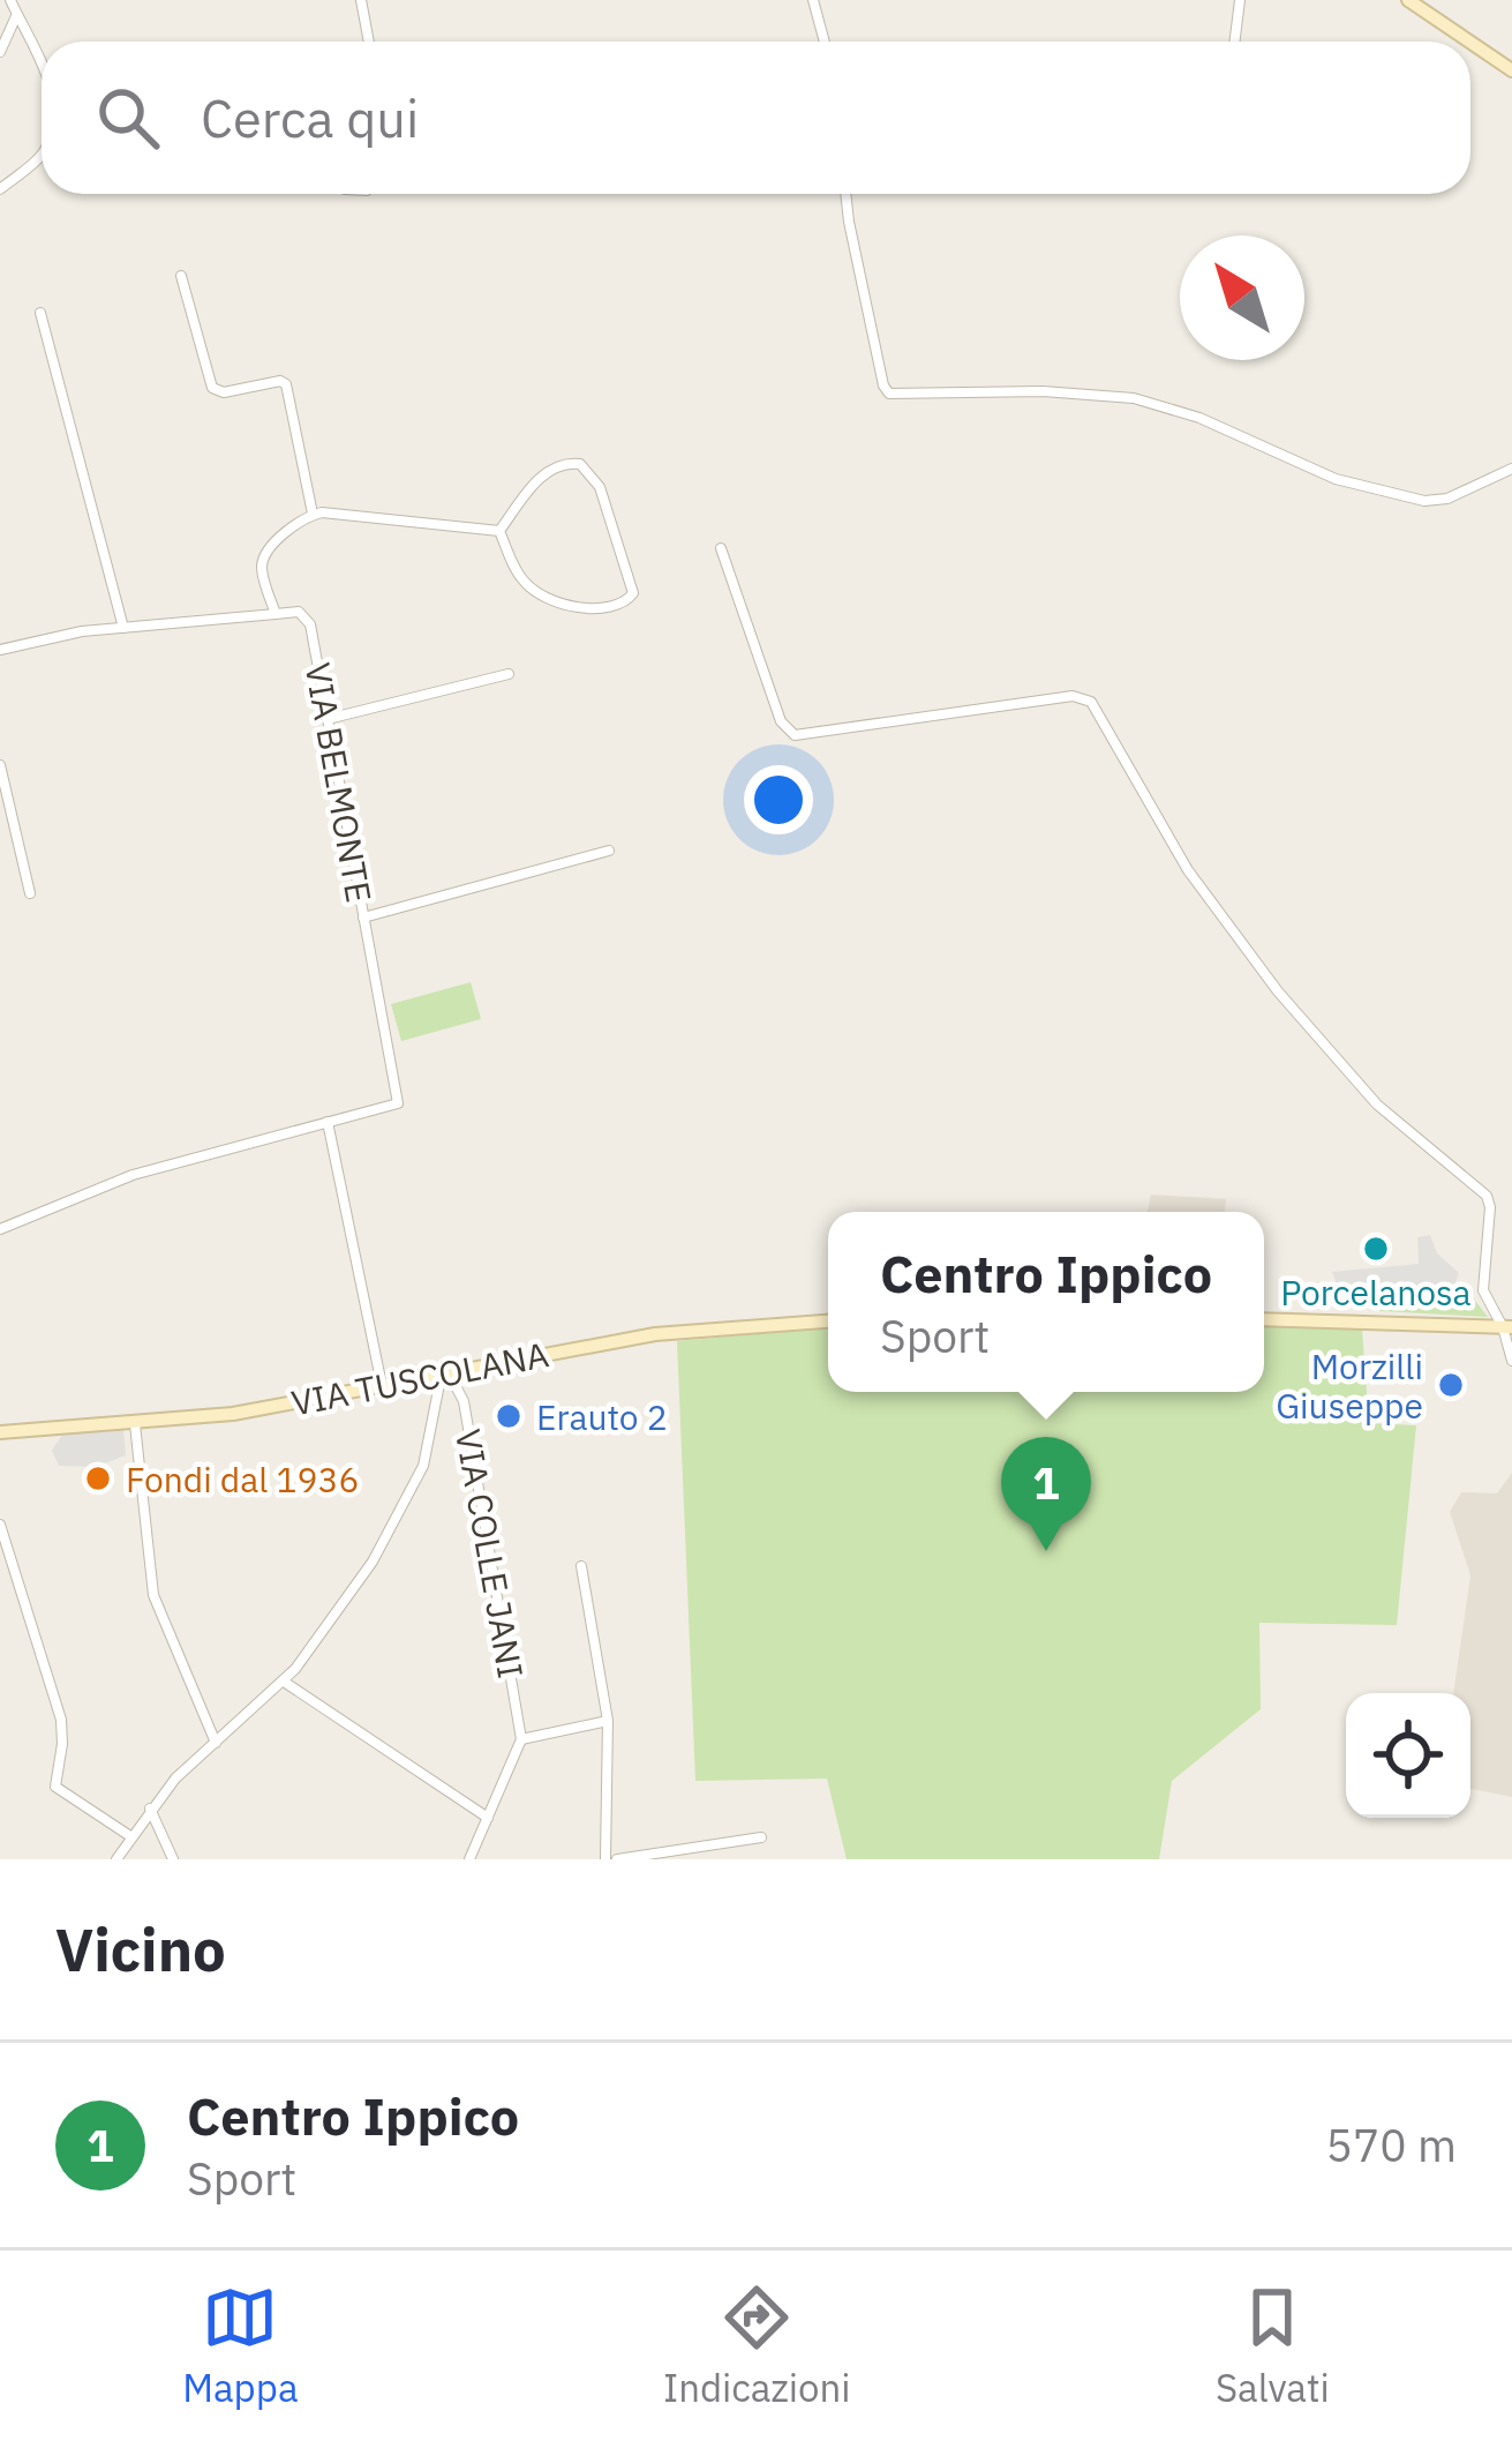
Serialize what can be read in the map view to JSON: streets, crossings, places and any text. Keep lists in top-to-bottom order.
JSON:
{
  "streets": {
    "main road": ["VIA TUSCOLANA"],
    "street": ["VIA BELMONTE", "VIA COLLE JANI"]
  },
  "crossings": [
    ["VIA TUSCOLANA", "VIA COLLE JANI"]
  ],
  "places": [
    "Porcelanosa",
    "Morzilli Giuseppe",
    "Erauto 2",
    "Fondi dal 1936"
  ],
  "north": "top left",
  "page": {
    "search": "Cerca qui",
    "popup": ["Centro Ippico", "Sport"],
    "pins": "1",
    "heading": "Vicino",
    "list": [
      {
        "mark": "1",
        "name": "Centro Ippico",
        "note": "Sport",
        "value": "570 m"
      }
    ],
    "nav": ["Mappa", "Indicazioni", "Salvati"]
  }
}
